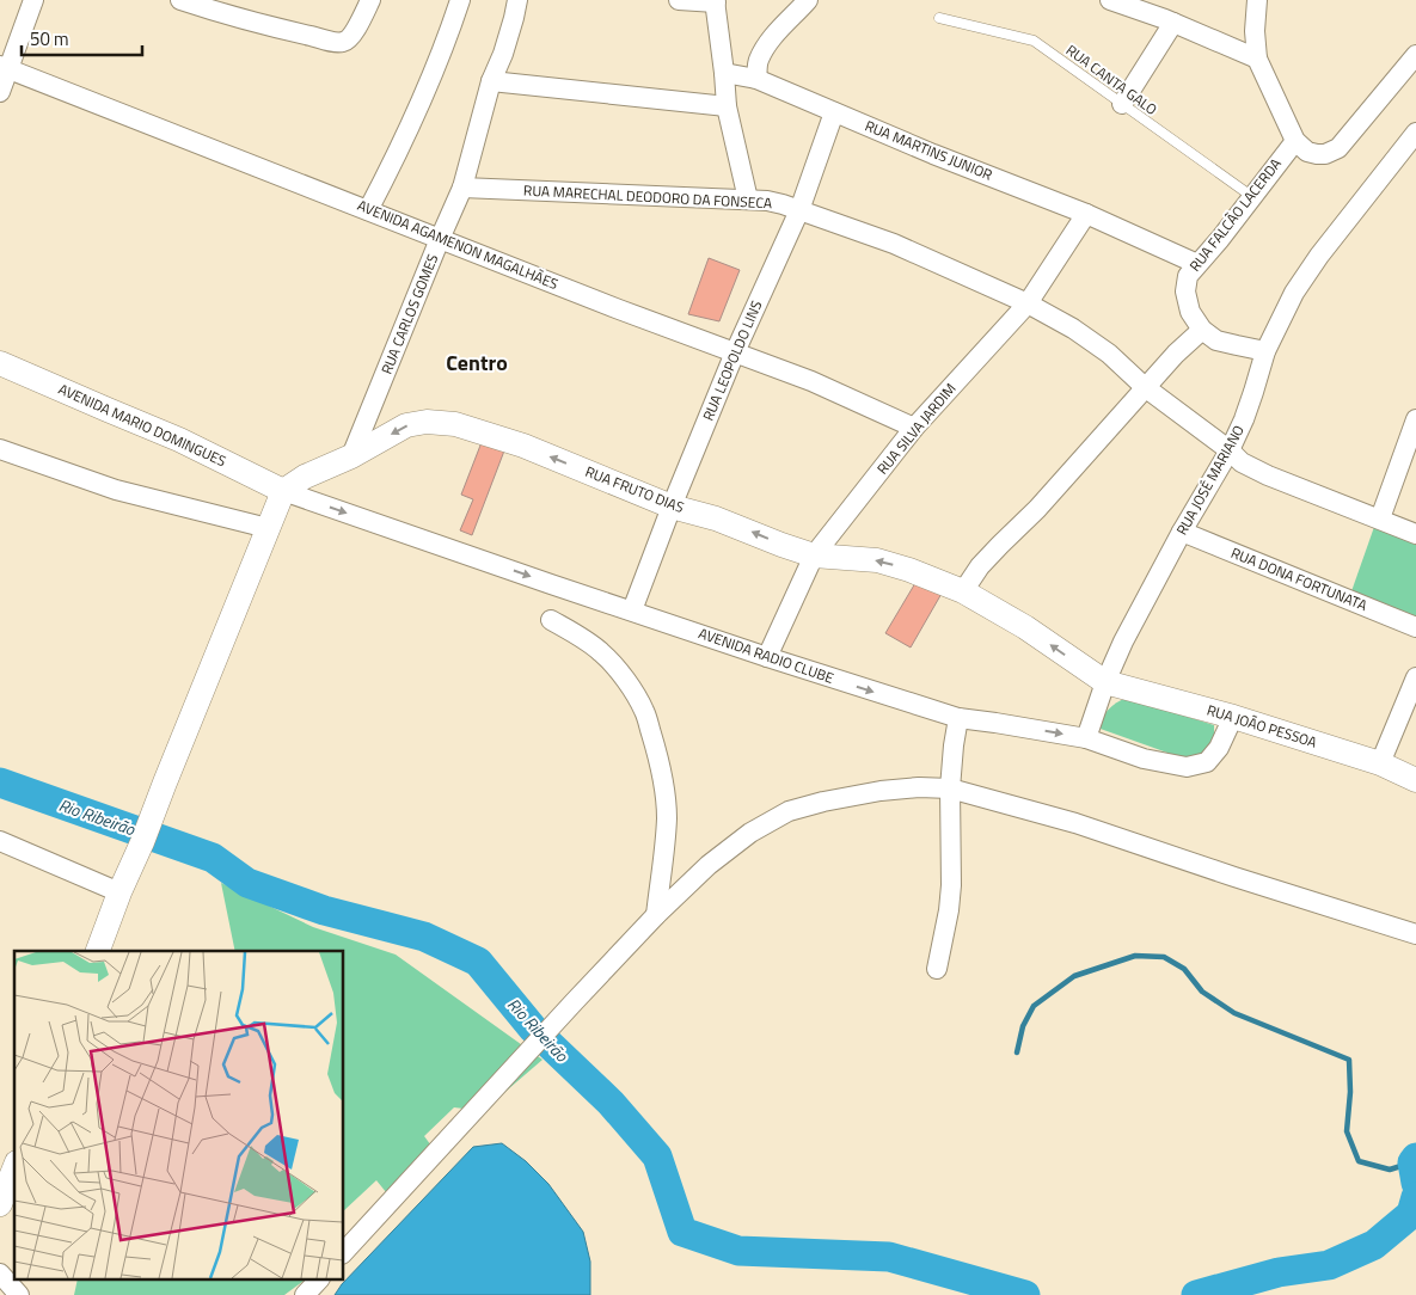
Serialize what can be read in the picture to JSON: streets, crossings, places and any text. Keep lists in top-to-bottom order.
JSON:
{
  "streets": {
    "street": [
      "RUA MARTINS JUNIOR",
      "RUA MARECHAL DEODORO DA FONSECA",
      "RUA FALCÃO LACERDA",
      "AVENIDA AGAMENON MAGALHÃES",
      "RUA CARLOS GOMES",
      "RUA LEOPOLDO LINS",
      "AVENIDA MARIO DOMINGUES",
      "RUA SILVA JARDIM",
      "RUA JOSÉ MARIANO",
      "RUA FRUTO DIAS",
      "RUA DONA FORTUNATA",
      "AVENIDA RADIO CLUBE",
      "RUA JOÃO PESSOA"
    ],
    "lane": ["RUA CANTA GALO"]
  },
  "crossings": [
    ["RUA CANTA GALO", "RUA FALCÃO LACERDA"],
    ["RUA MARTINS JUNIOR", "RUA FALCÃO LACERDA"],
    ["RUA MARTINS JUNIOR", "RUA LEOPOLDO LINS"],
    ["RUA MARTINS JUNIOR", "RUA SILVA JARDIM"],
    ["RUA MARECHAL DEODORO DA FONSECA", "RUA CARLOS GOMES"],
    ["RUA MARECHAL DEODORO DA FONSECA", "RUA LEOPOLDO LINS"],
    ["RUA MARECHAL DEODORO DA FONSECA", "RUA SILVA JARDIM"],
    ["RUA MARECHAL DEODORO DA FONSECA", "RUA JOSÉ MARIANO"],
    ["AVENIDA AGAMENON MAGALHÃES", "RUA CARLOS GOMES"],
    ["AVENIDA AGAMENON MAGALHÃES", "RUA LEOPOLDO LINS"],
    ["AVENIDA AGAMENON MAGALHÃES", "RUA SILVA JARDIM"],
    ["RUA CARLOS GOMES", "RUA FRUTO DIAS"],
    ["RUA LEOPOLDO LINS", "RUA FRUTO DIAS"],
    ["RUA LEOPOLDO LINS", "AVENIDA RADIO CLUBE"],
    ["AVENIDA MARIO DOMINGUES", "RUA FRUTO DIAS"],
    ["AVENIDA MARIO DOMINGUES", "AVENIDA RADIO CLUBE"],
    ["RUA SILVA JARDIM", "RUA FRUTO DIAS"],
    ["RUA SILVA JARDIM", "AVENIDA RADIO CLUBE"],
    ["RUA JOSÉ MARIANO", "RUA DONA FORTUNATA"],
    ["RUA JOSÉ MARIANO", "AVENIDA RADIO CLUBE"],
    ["RUA JOSÉ MARIANO", "RUA JOÃO PESSOA"],
    ["RUA FRUTO DIAS", "AVENIDA RADIO CLUBE"],
    ["RUA FRUTO DIAS", "RUA JOÃO PESSOA"],
    ["AVENIDA RADIO CLUBE", "RUA JOÃO PESSOA"]
  ],
  "one_way": ["RUA FRUTO DIAS", "AVENIDA RADIO CLUBE"],
  "districts": ["Centro"],
  "water": ["Rio Ribeirão"],
  "scale_bar": "50 m"
}
